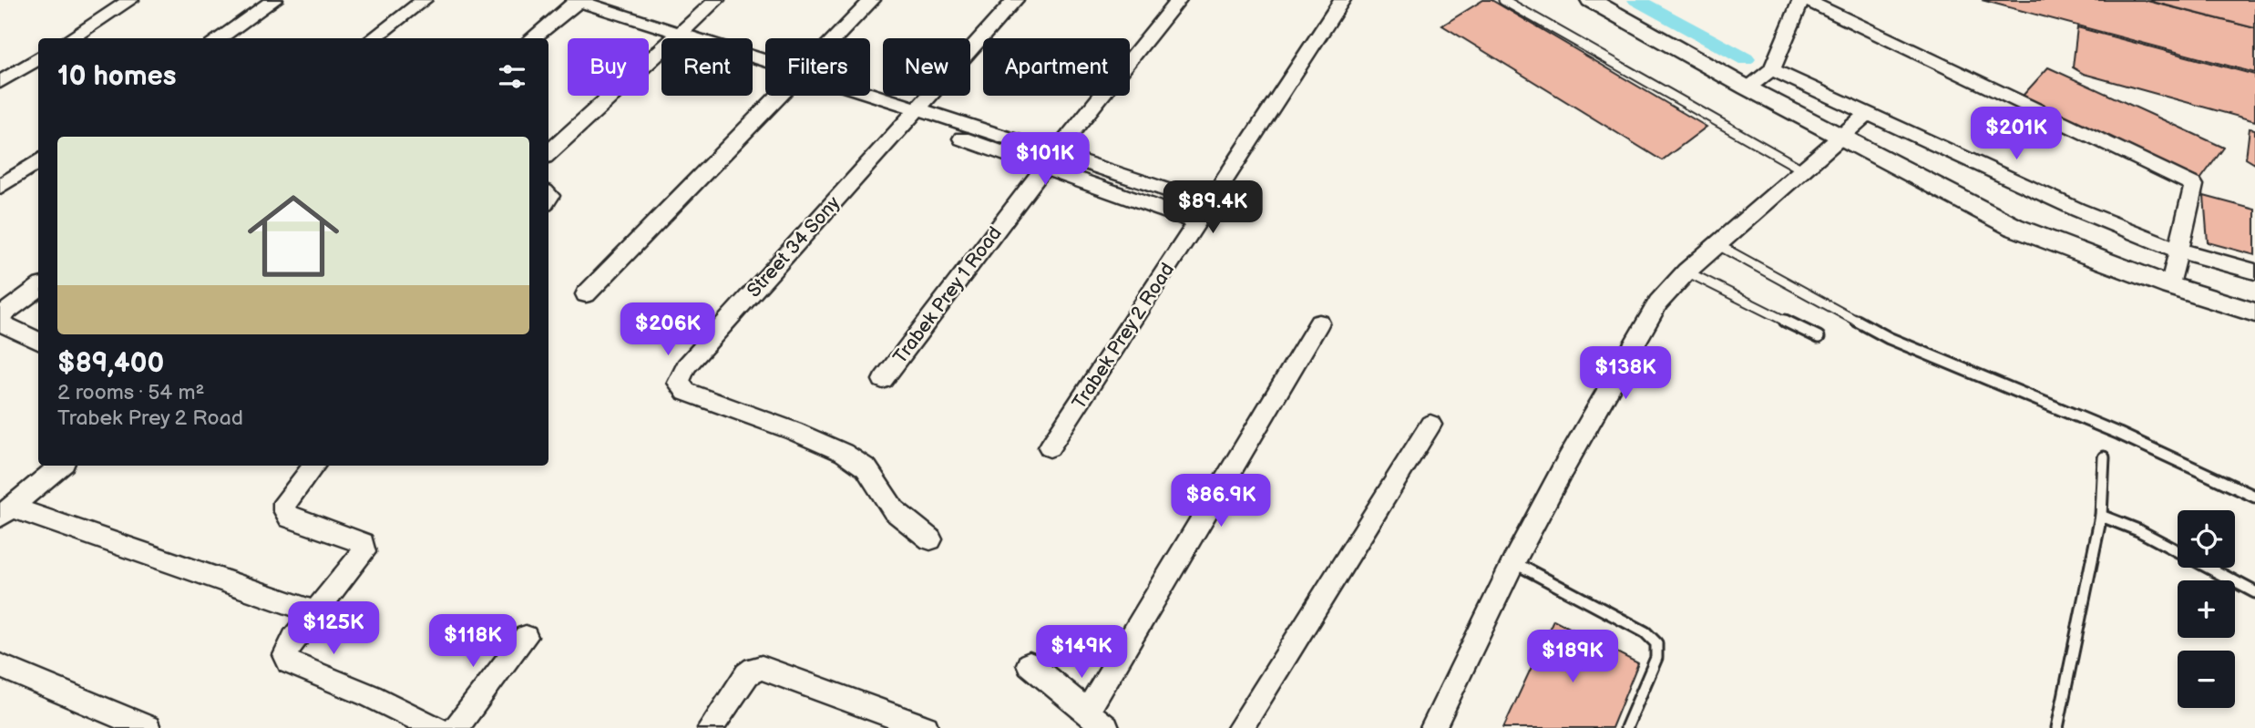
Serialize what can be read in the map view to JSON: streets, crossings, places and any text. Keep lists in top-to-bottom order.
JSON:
{
  "streets": {
    "street": ["Street 34 Sony", "Trabek Prey 1 Road", "Trabek Prey 2 Road"]
  },
  "page": {
    "chip": [
      "Buy",
      "Rent",
      "Filters",
      "New",
      "Apartment"
    ],
    "heading": "10 homes",
    "price": [
      "$201K",
      "$101K",
      "$89.4K",
      "$206K",
      "$138K",
      "$86.9K",
      "$125K",
      "$118K",
      "$149K",
      "$189K"
    ],
    "list": [
      {
        "name": "$89,400",
        "note": "2 rooms · 54 m² · Trabek Prey 2 Road"
      }
    ],
    "map_buttons": ["+", "−"]
  }
}
